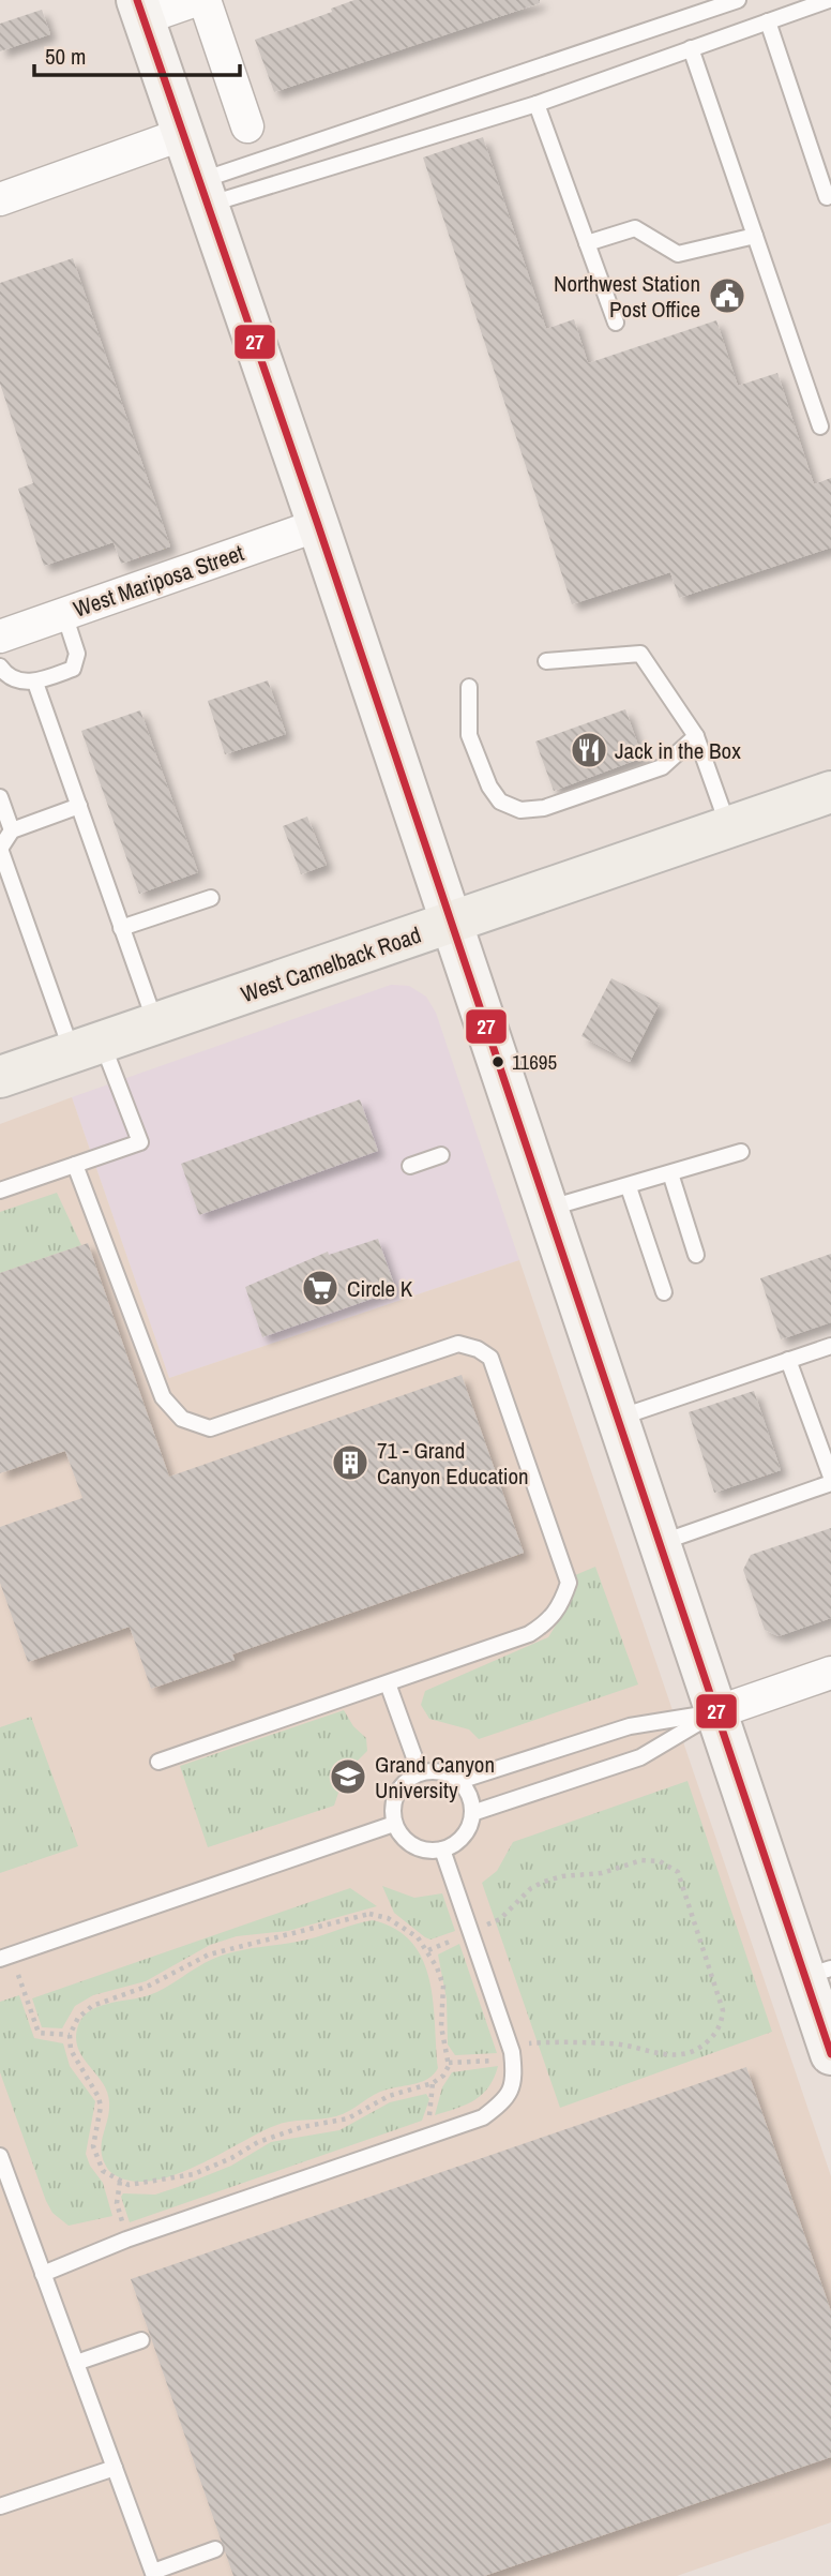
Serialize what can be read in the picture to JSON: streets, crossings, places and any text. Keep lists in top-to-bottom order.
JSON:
{
  "streets": {
    "main road": ["West Camelback Road"],
    "street": ["West Mariposa Street"]
  },
  "places": {
    "public building": ["Northwest Station Post Office"],
    "restaurant": ["Jack in the Box"],
    "other": ["11695"],
    "supermarket": ["Circle K"],
    "building": ["71 - Grand Canyon Education"],
    "school or university": ["Grand Canyon University"]
  },
  "lines": ["transit line 27"],
  "scale_bar": "50 m"
}
